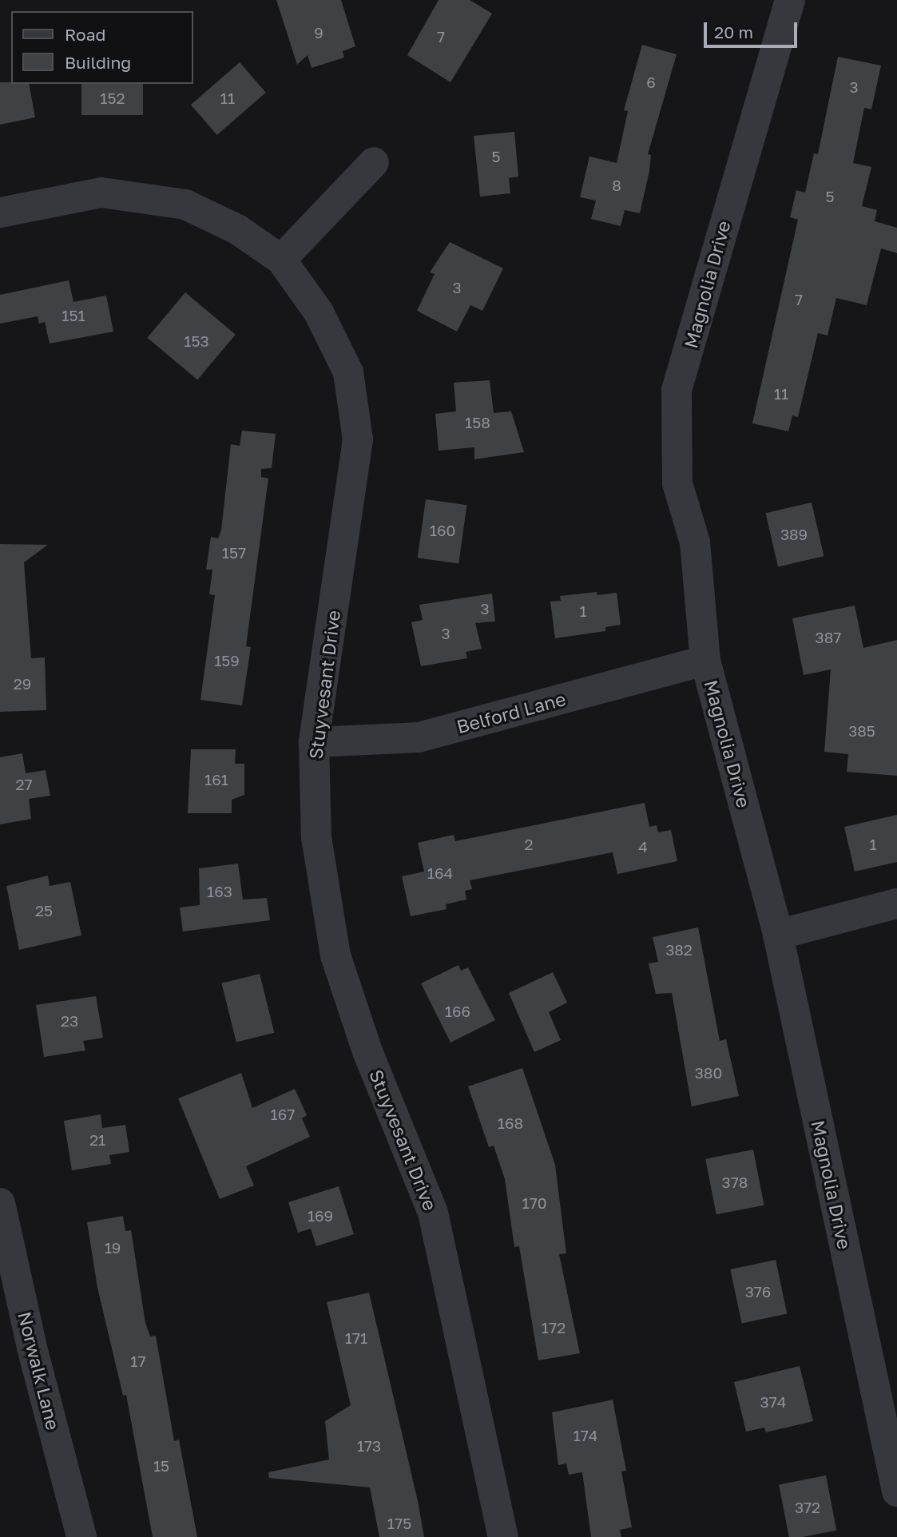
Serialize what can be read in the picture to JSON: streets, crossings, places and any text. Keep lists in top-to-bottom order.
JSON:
{
  "streets": {
    "street": [
      "Magnolia Drive",
      "Stuyvesant Drive",
      "Belford Lane",
      "Norwalk Lane"
    ]
  },
  "crossings": [
    ["Magnolia Drive", "Belford Lane"],
    ["Stuyvesant Drive", "Belford Lane"]
  ],
  "house_numbers": [
    "9",
    "7",
    "6",
    "3",
    "152",
    "11",
    "5",
    "8",
    "5",
    "3",
    "7",
    "151",
    "153",
    "11",
    "158",
    "160",
    "389",
    "157",
    "3",
    "1",
    "3",
    "387",
    "159",
    "29",
    "385",
    "161",
    "27",
    "2",
    "1",
    "4",
    "164",
    "163",
    "25",
    "382",
    "166",
    "23",
    "380",
    "167",
    "168",
    "21",
    "378",
    "170",
    "169",
    "19",
    "376",
    "172",
    "171",
    "17",
    "374",
    "174",
    "173",
    "15",
    "372",
    "175"
  ],
  "legend": ["Road", "Building"],
  "scale_bar": "20 m"
}
